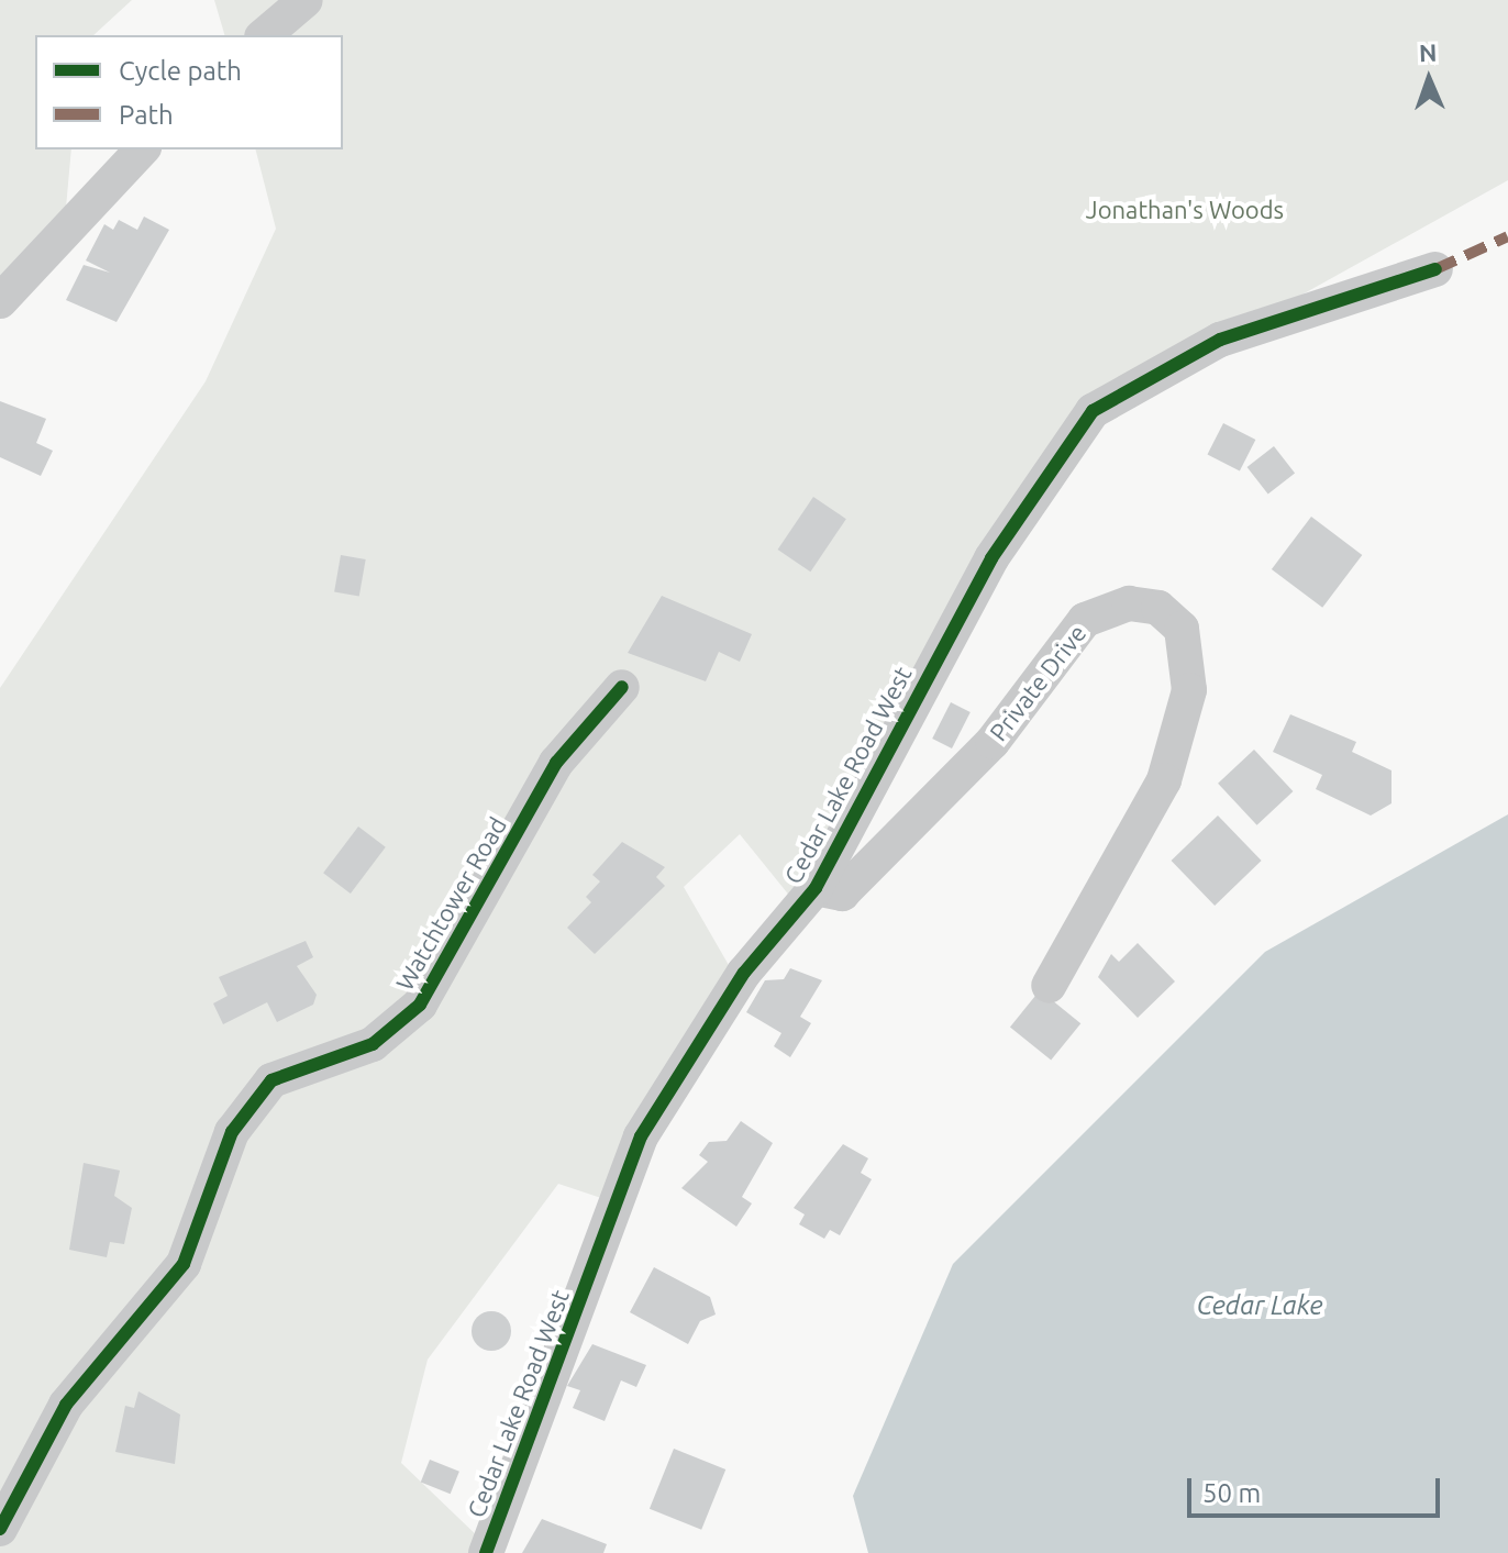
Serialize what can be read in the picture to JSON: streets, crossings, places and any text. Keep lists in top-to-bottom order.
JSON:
{
  "streets": {
    "street": ["Private Drive", "Cedar Lake Road West", "Watchtower Road"]
  },
  "crossings": [
    ["Private Drive", "Cedar Lake Road West"]
  ],
  "water": ["Cedar Lake"],
  "parks": ["Jonathan's Woods"],
  "legend": ["Cycle path", "Path"],
  "scale_bar": "50 m",
  "north": "top"
}
